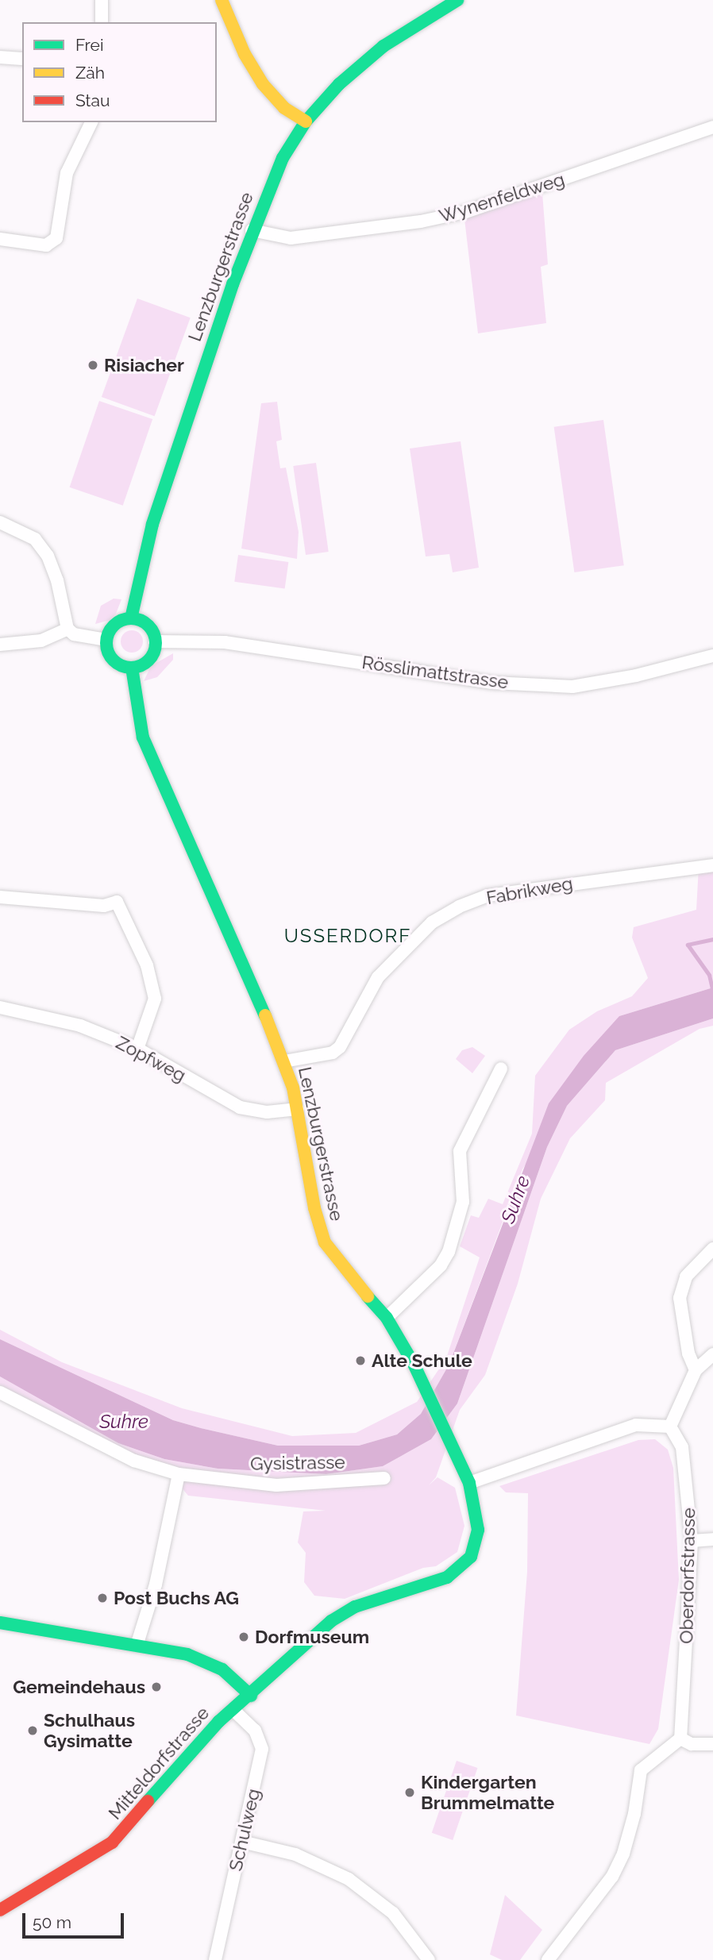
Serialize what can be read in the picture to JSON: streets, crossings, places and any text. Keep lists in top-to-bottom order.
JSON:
{
  "streets": {
    "main road": ["Lenzburgerstrasse", "Mitteldorfstrasse"],
    "street": [
      "Wynenfeldweg",
      "Rösslimattstrasse",
      "Fabrikweg",
      "Zopfweg",
      "Gysistrasse",
      "Oberdorfstrasse",
      "Schulweg"
    ]
  },
  "crossings": [
    ["Wynenfeldweg", "Lenzburgerstrasse"],
    ["Lenzburgerstrasse", "Rösslimattstrasse"],
    ["Lenzburgerstrasse", "Fabrikweg"],
    ["Lenzburgerstrasse", "Zopfweg"],
    ["Lenzburgerstrasse", "Mitteldorfstrasse"],
    ["Mitteldorfstrasse", "Schulweg"]
  ],
  "districts": ["USSERDORF"],
  "water": ["Suhre"],
  "places": [
    "Risiacher",
    "Alte Schule",
    "Post Buchs AG",
    "Dorfmuseum",
    "Gemeindehaus",
    "Schulhaus Gysimatte",
    "Kindergarten Brummelmatte"
  ],
  "legend": ["Frei", "Zäh", "Stau"],
  "scale_bar": "50 m"
}
